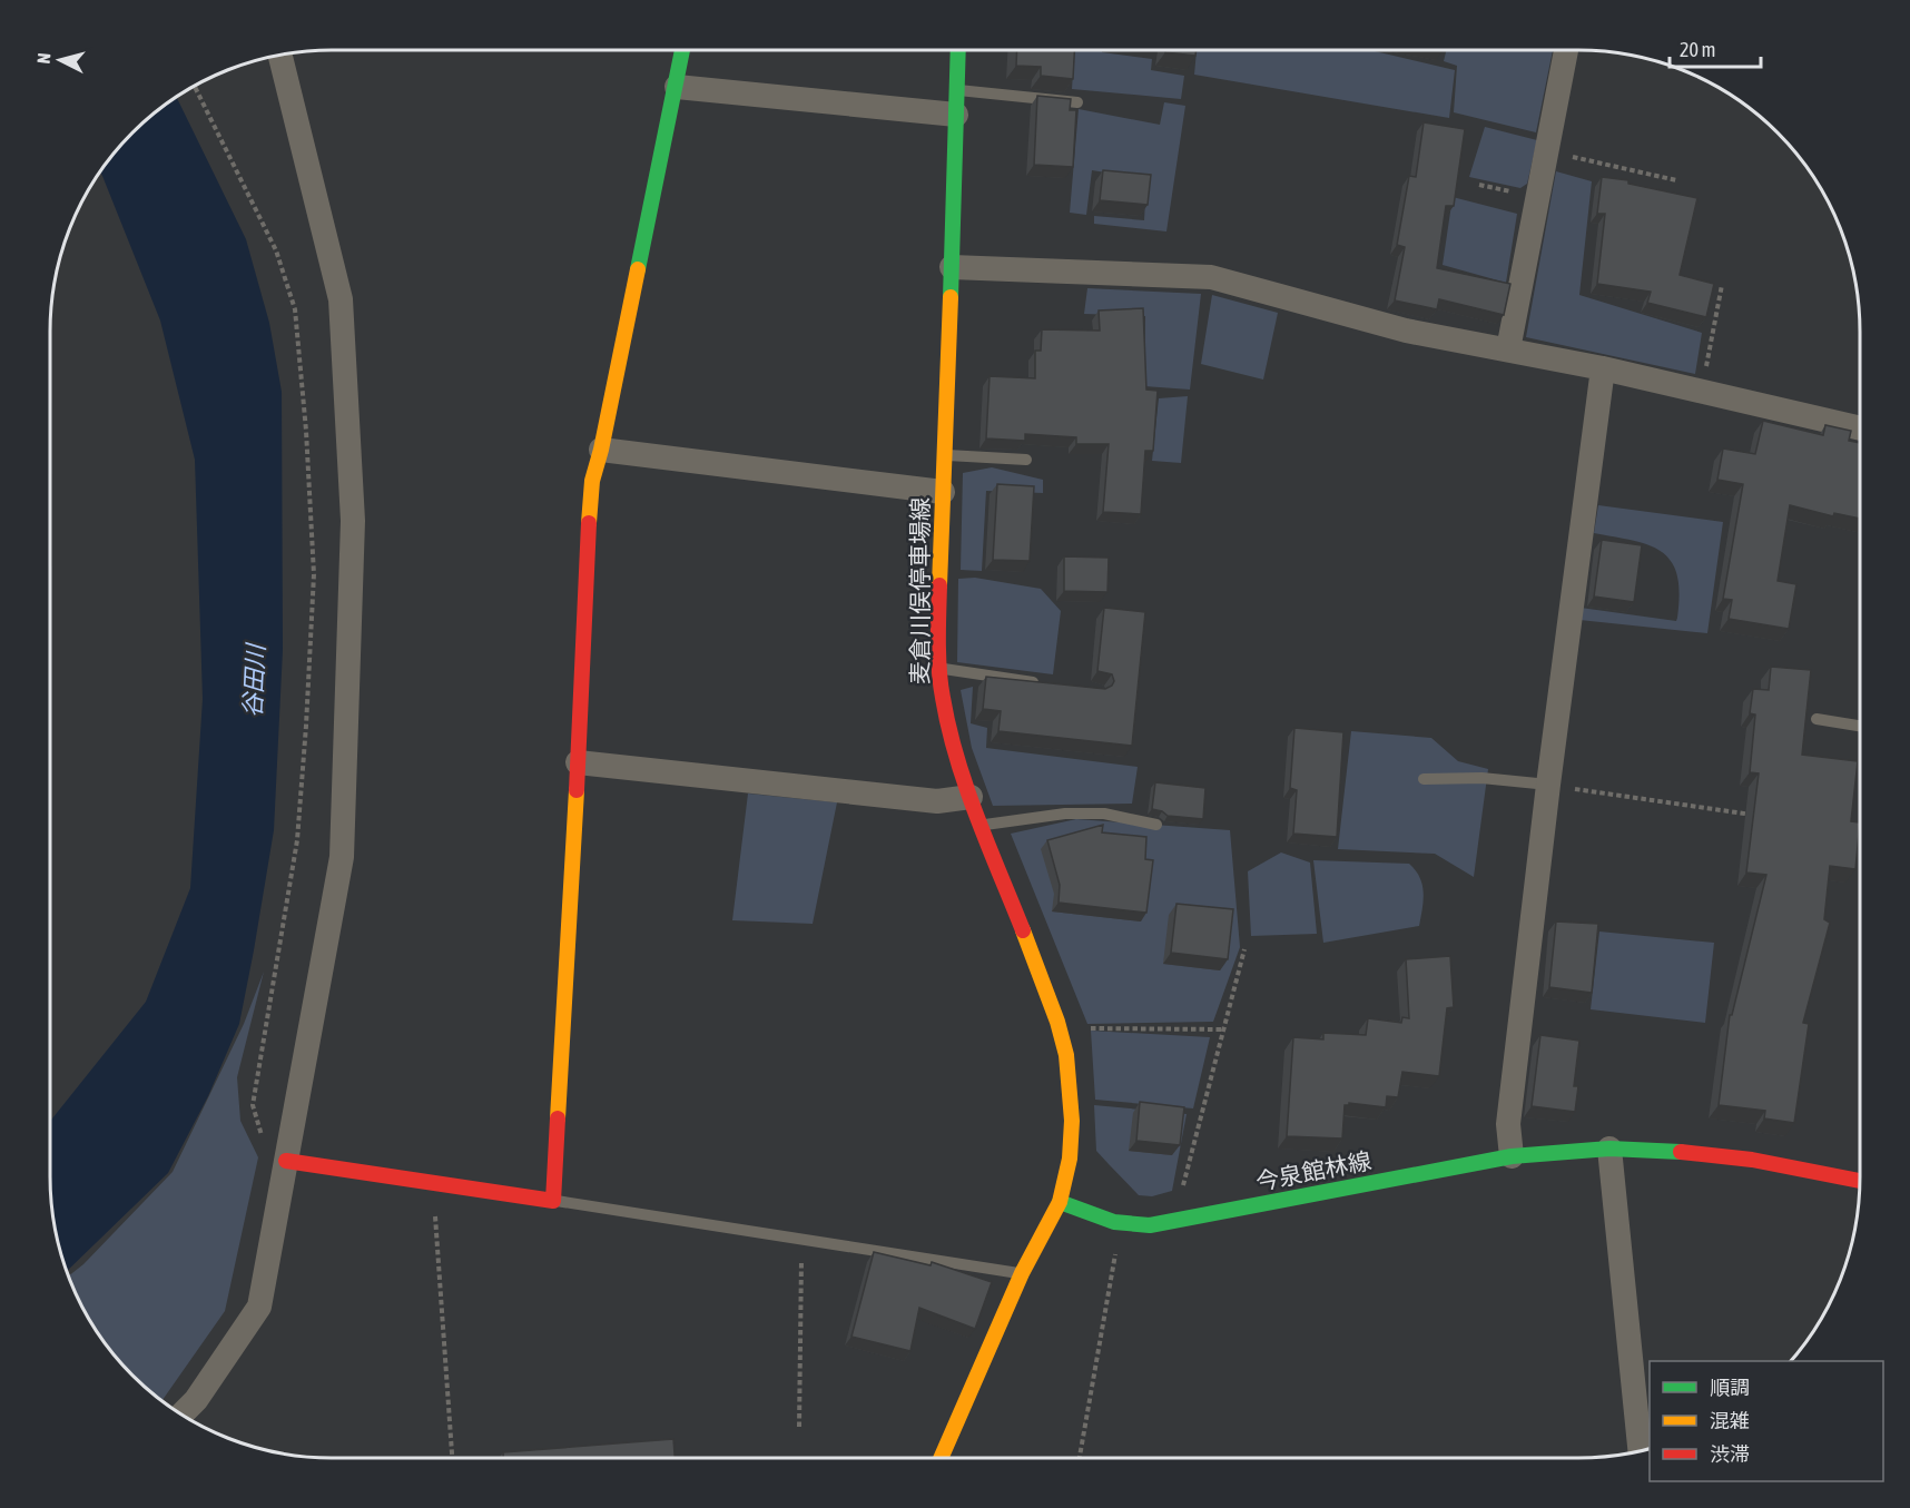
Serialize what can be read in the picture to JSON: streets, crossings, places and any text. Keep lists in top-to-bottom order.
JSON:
{
  "streets": {
    "main road": ["麦倉川俣停車場線", "今泉館林線"]
  },
  "crossings": [
    ["麦倉川俣停車場線", "今泉館林線"]
  ],
  "water": ["谷田川"],
  "legend": ["順調", "混雑", "渋滞"],
  "scale_bar": "20 m",
  "north": "left"
}
